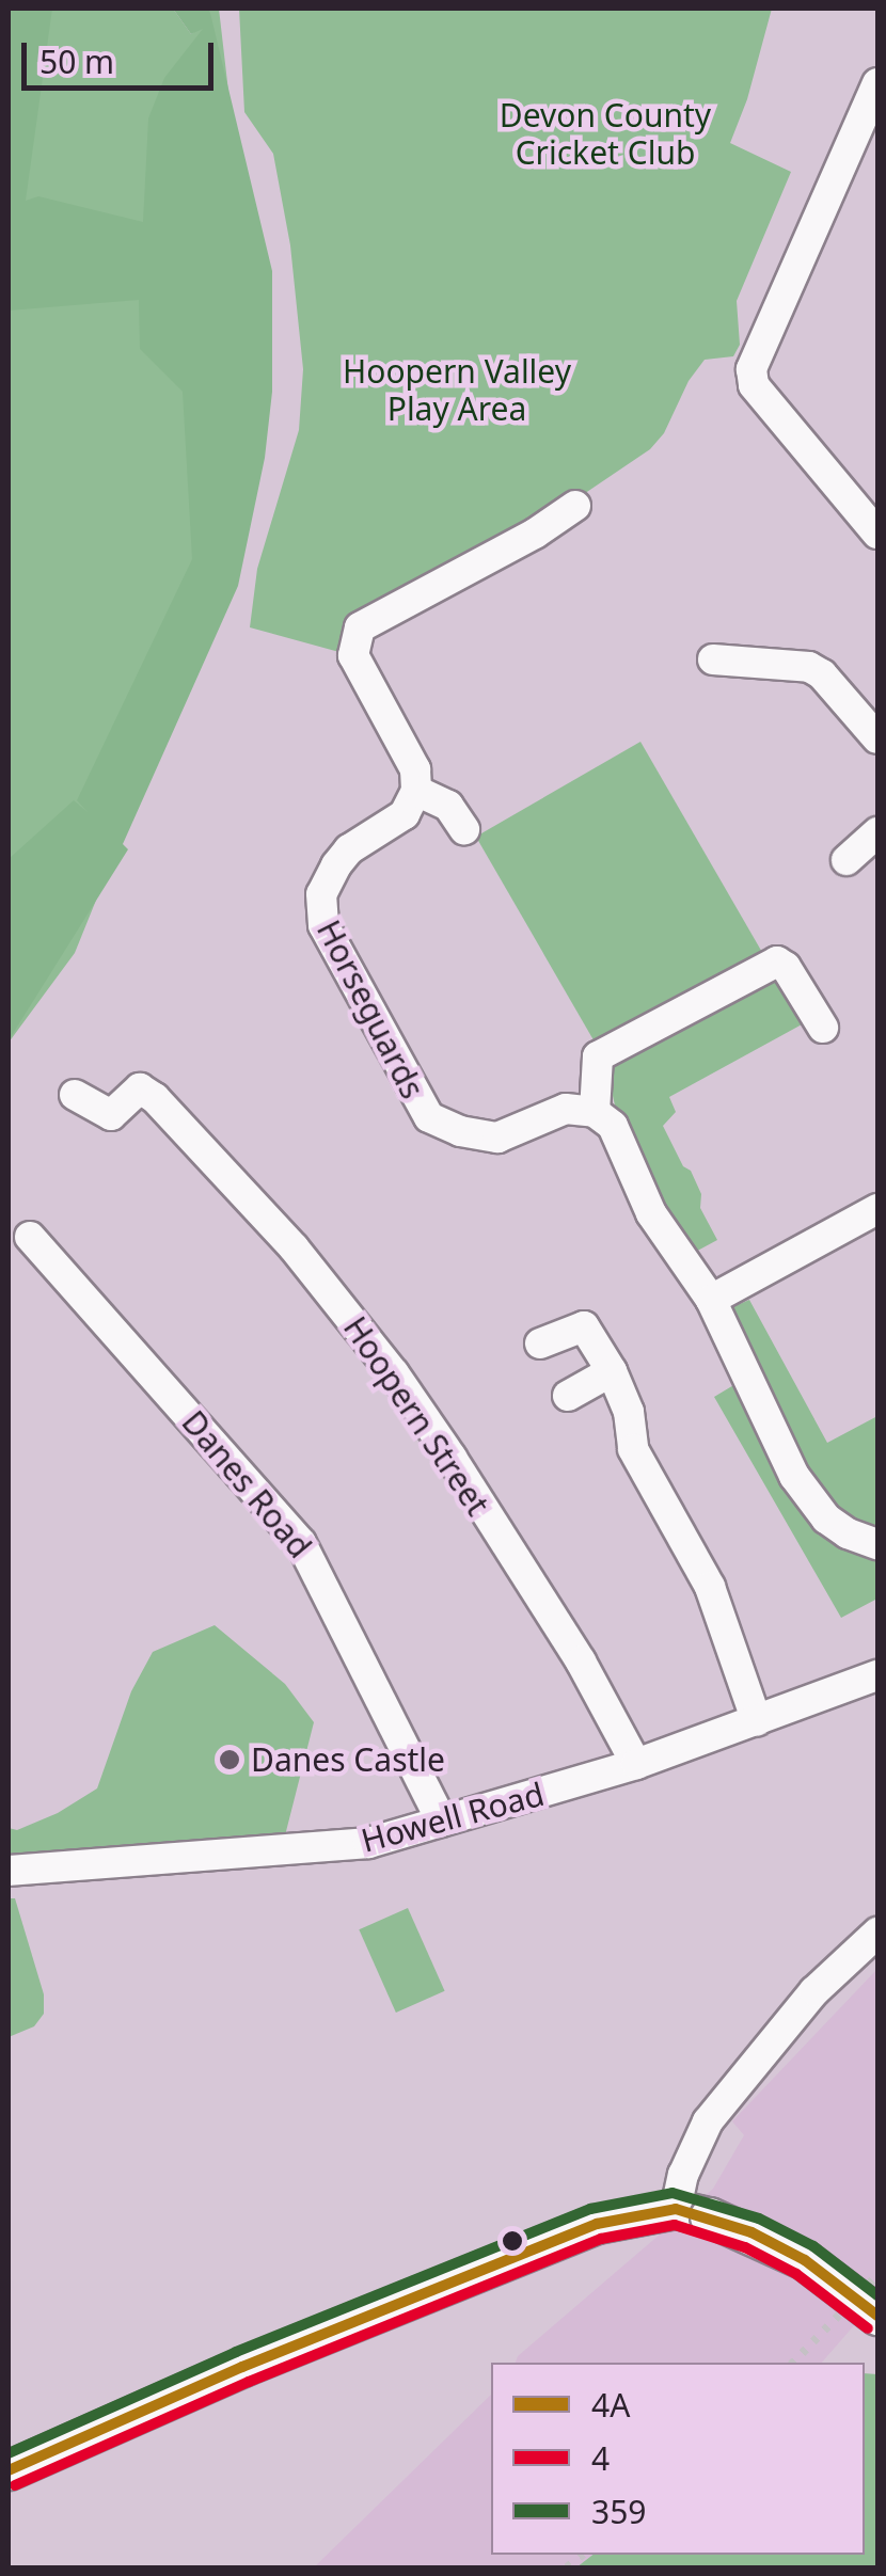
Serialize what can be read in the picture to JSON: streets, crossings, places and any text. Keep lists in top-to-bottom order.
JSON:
{
  "streets": {
    "street": [
      "Horseguards",
      "Hoopern Street",
      "Danes Road",
      "Howell Road"
    ]
  },
  "crossings": [
    ["Hoopern Street", "Howell Road"],
    ["Danes Road", "Howell Road"]
  ],
  "parks": ["Devon County Cricket Club", "Hoopern Valley Play Area"],
  "places": ["Danes Castle"],
  "lines": ["transit line 359", "transit line 4A", "transit line 4"],
  "legend": ["4A", "4", "359"],
  "scale_bar": "50 m"
}
